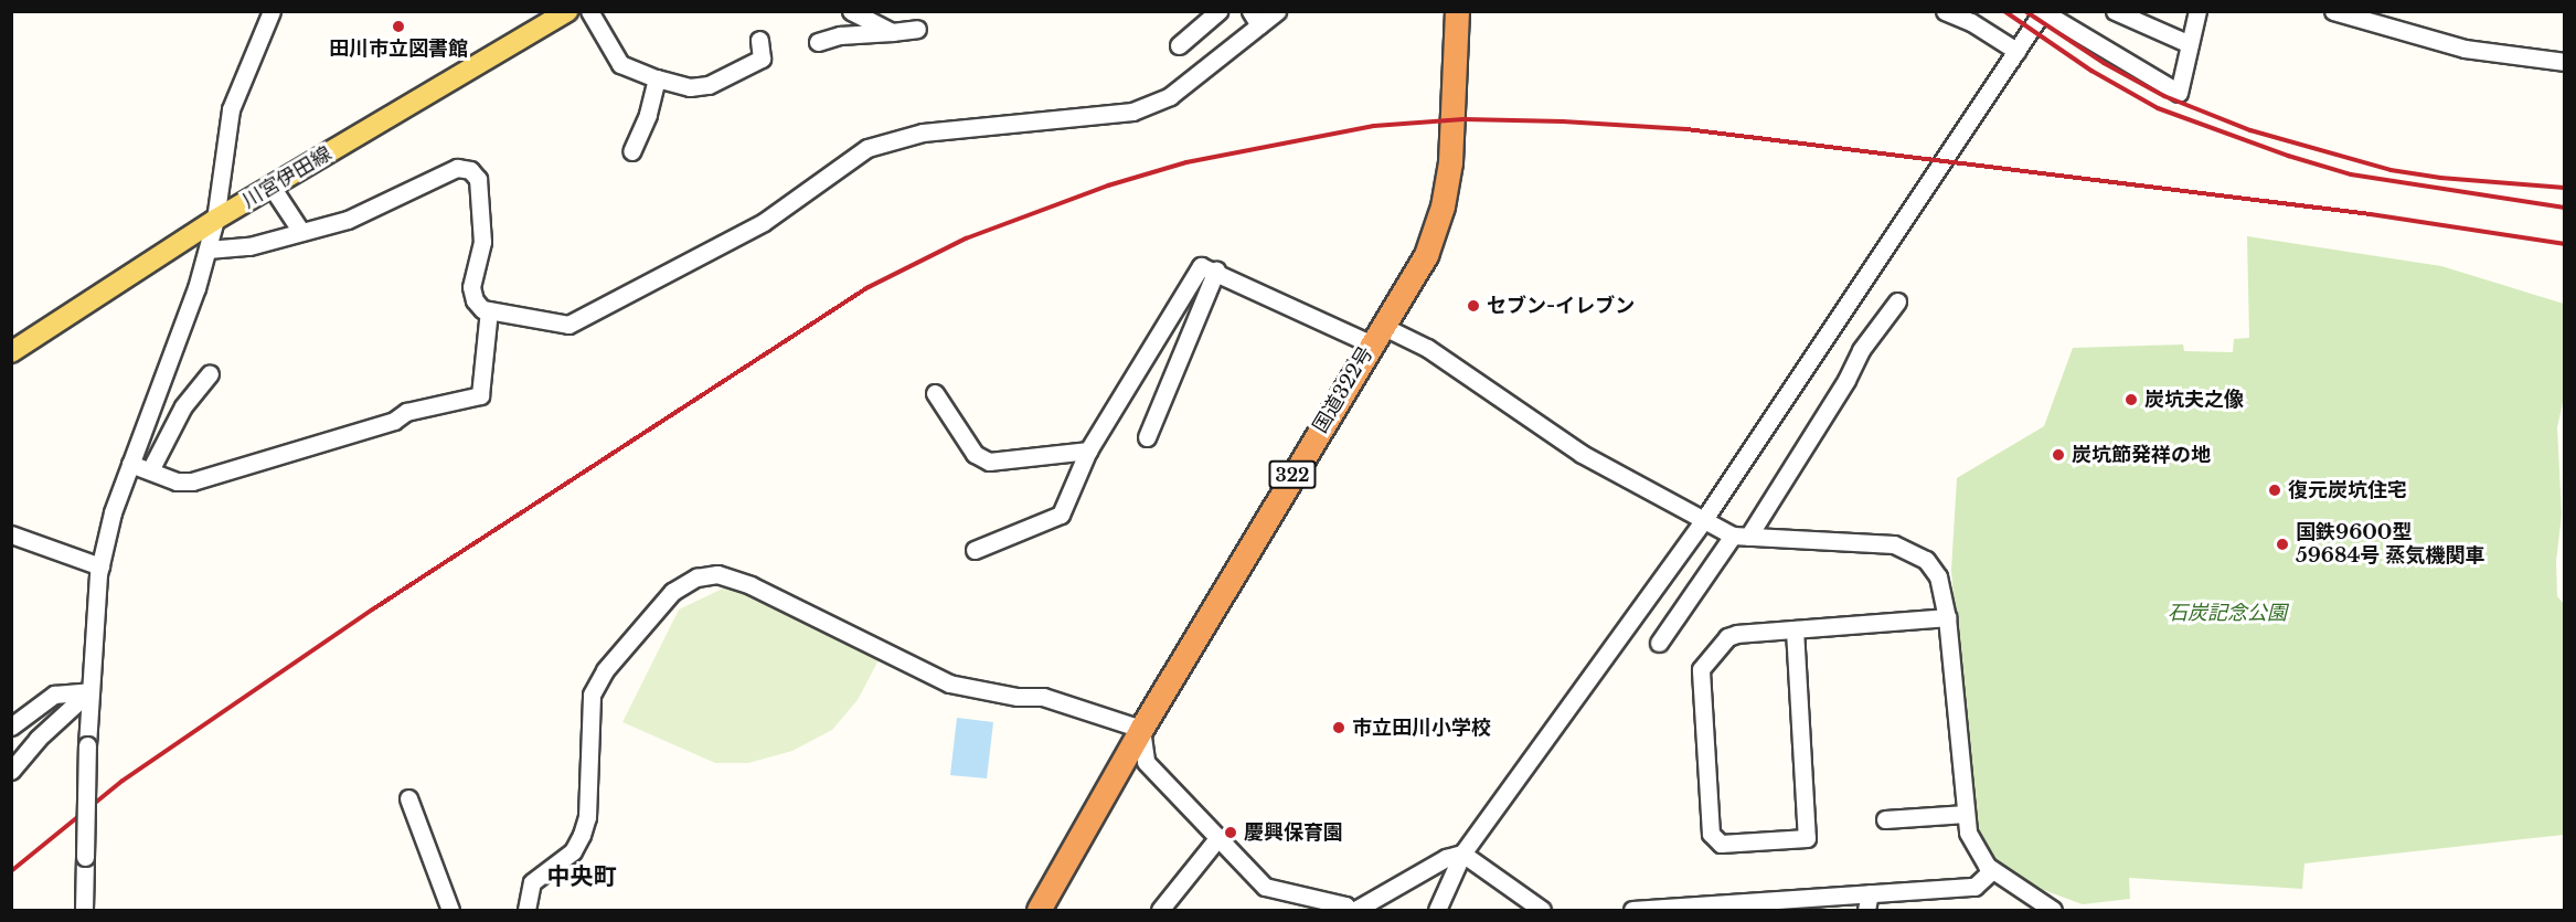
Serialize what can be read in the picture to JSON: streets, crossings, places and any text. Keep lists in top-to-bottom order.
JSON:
{
  "streets": {
    "highway": ["国道322号", "322"],
    "main road": ["川宮伊田線"]
  },
  "districts": ["中央町"],
  "parks": ["石炭記念公園"],
  "places": [
    "田川市立図書館",
    "セブン-イレブン",
    "炭坑夫之像",
    "炭坑節発祥の地",
    "復元炭坑住宅",
    "国鉄9600型 59684号 蒸気機関車",
    "市立田川小学校",
    "慶興保育園"
  ]
}
